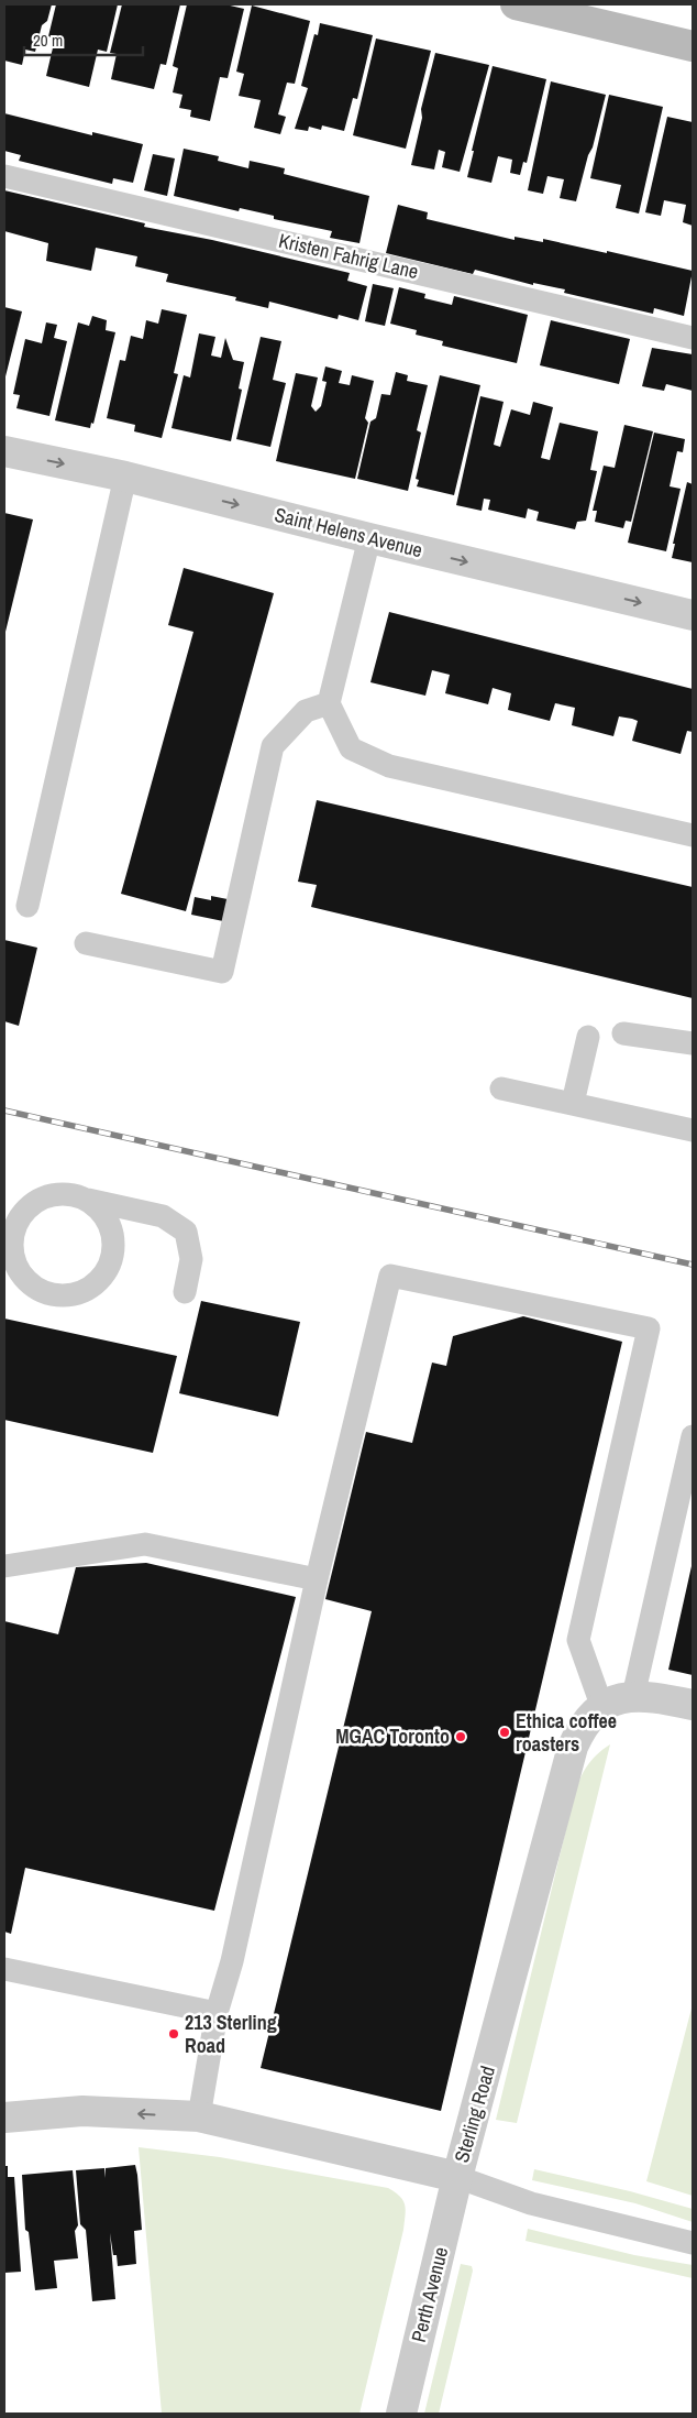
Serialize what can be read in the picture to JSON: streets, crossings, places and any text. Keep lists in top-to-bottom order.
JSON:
{
  "streets": {
    "street": ["Saint Helens Avenue", "Sterling Road", "Perth Avenue"],
    "lane": ["Kristen Fahrig Lane"]
  },
  "crossings": [
    ["Sterling Road", "Perth Avenue"]
  ],
  "one_way": ["Saint Helens Avenue"],
  "places": ["Ethica coffee roasters", "MGAC Toronto", "213 Sterling Road"],
  "scale_bar": "20 m"
}
